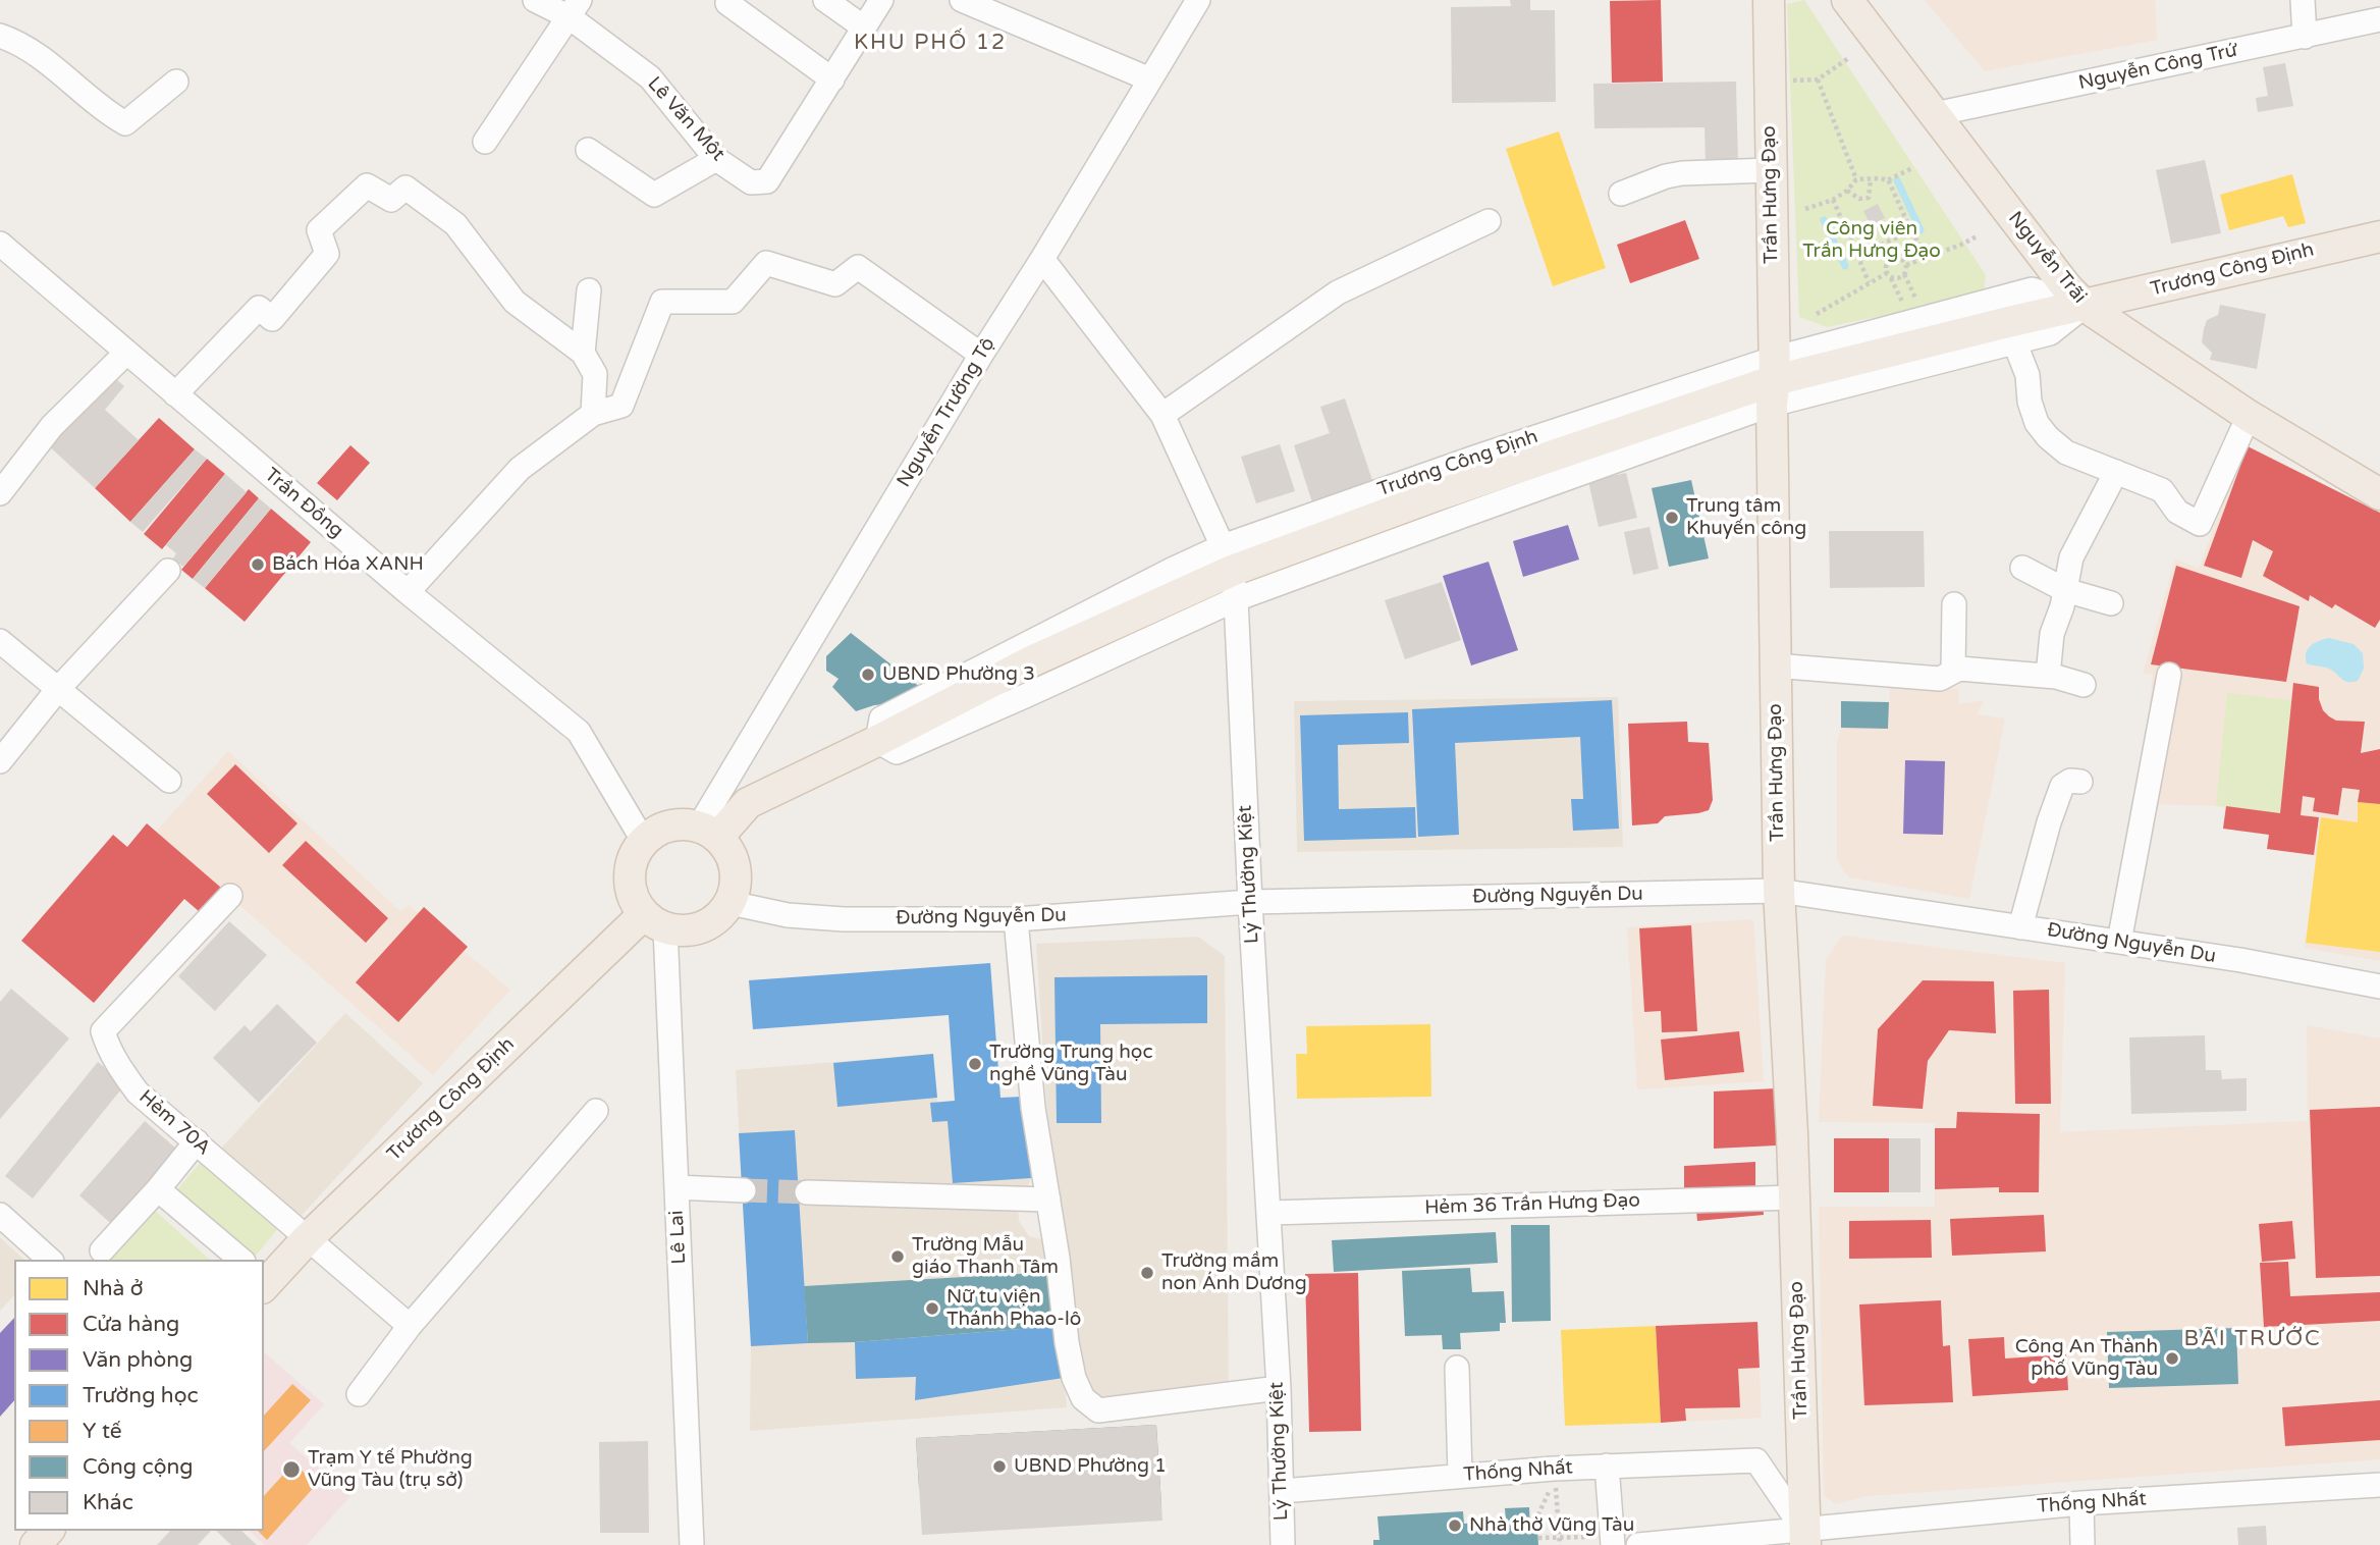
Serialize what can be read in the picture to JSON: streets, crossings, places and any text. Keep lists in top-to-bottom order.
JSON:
{
  "streets": {
    "main road": ["Trần Hưng Đạo", "Nguyễn Trãi", "Trương Công Định"],
    "street": [
      "Nguyễn Công Trứ",
      "Lê Văn Một",
      "Nguyễn Trường Tộ",
      "Trần Đồng",
      "Lý Thường Kiệt",
      "Đường Nguyễn Du",
      "Hẻm 70A",
      "Hẻm 36 Trần Hưng Đạo",
      "Lê Lai",
      "Thống Nhất"
    ]
  },
  "crossings": [
    ["Nguyễn Công Trứ", "Nguyễn Trãi"],
    ["Trần Hưng Đạo", "Trương Công Định"],
    ["Trần Hưng Đạo", "Đường Nguyễn Du"],
    ["Trần Hưng Đạo", "Hẻm 36 Trần Hưng Đạo"],
    ["Trần Hưng Đạo", "Thống Nhất"],
    ["Nguyễn Trãi", "Trương Công Định"],
    ["Trương Công Định", "Nguyễn Trường Tộ"],
    ["Trương Công Định", "Trần Đồng"],
    ["Trương Công Định", "Lý Thường Kiệt"],
    ["Trương Công Định", "Đường Nguyễn Du"],
    ["Trương Công Định", "Hẻm 70A"],
    ["Trương Công Định", "Lê Lai"],
    ["Nguyễn Trường Tộ", "Trần Đồng"],
    ["Nguyễn Trường Tộ", "Lý Thường Kiệt"],
    ["Nguyễn Trường Tộ", "Đường Nguyễn Du"],
    ["Nguyễn Trường Tộ", "Lê Lai"],
    ["Trần Đồng", "Đường Nguyễn Du"],
    ["Trần Đồng", "Lê Lai"],
    ["Lý Thường Kiệt", "Đường Nguyễn Du"],
    ["Lý Thường Kiệt", "Hẻm 36 Trần Hưng Đạo"],
    ["Lý Thường Kiệt", "Thống Nhất"],
    ["Đường Nguyễn Du", "Lê Lai"]
  ],
  "districts": ["KHU PHỐ 12", "BÃI TRƯỚC"],
  "parks": ["Công viên Trần Hưng Đạo"],
  "places": [
    "Trung tâm Khuyến công",
    "Bách Hóa XANH",
    "UBND Phường 3",
    "Trường Trung học nghề Vũng Tàu",
    "Trường Mẫu giáo Thanh Tâm",
    "Trường mầm non Ánh Dương",
    "Nữ tu viện Thánh Phao-lô",
    "Công An Thành phố Vũng Tàu",
    "UBND Phường 1",
    "Trạm Y tế Phường Vũng Tàu (trụ sở)",
    "Nhà thờ Vũng Tàu"
  ],
  "legend": [
    "Nhà ở",
    "Cửa hàng",
    "Văn phòng",
    "Trường học",
    "Y tế",
    "Công cộng",
    "Khác"
  ]
}
